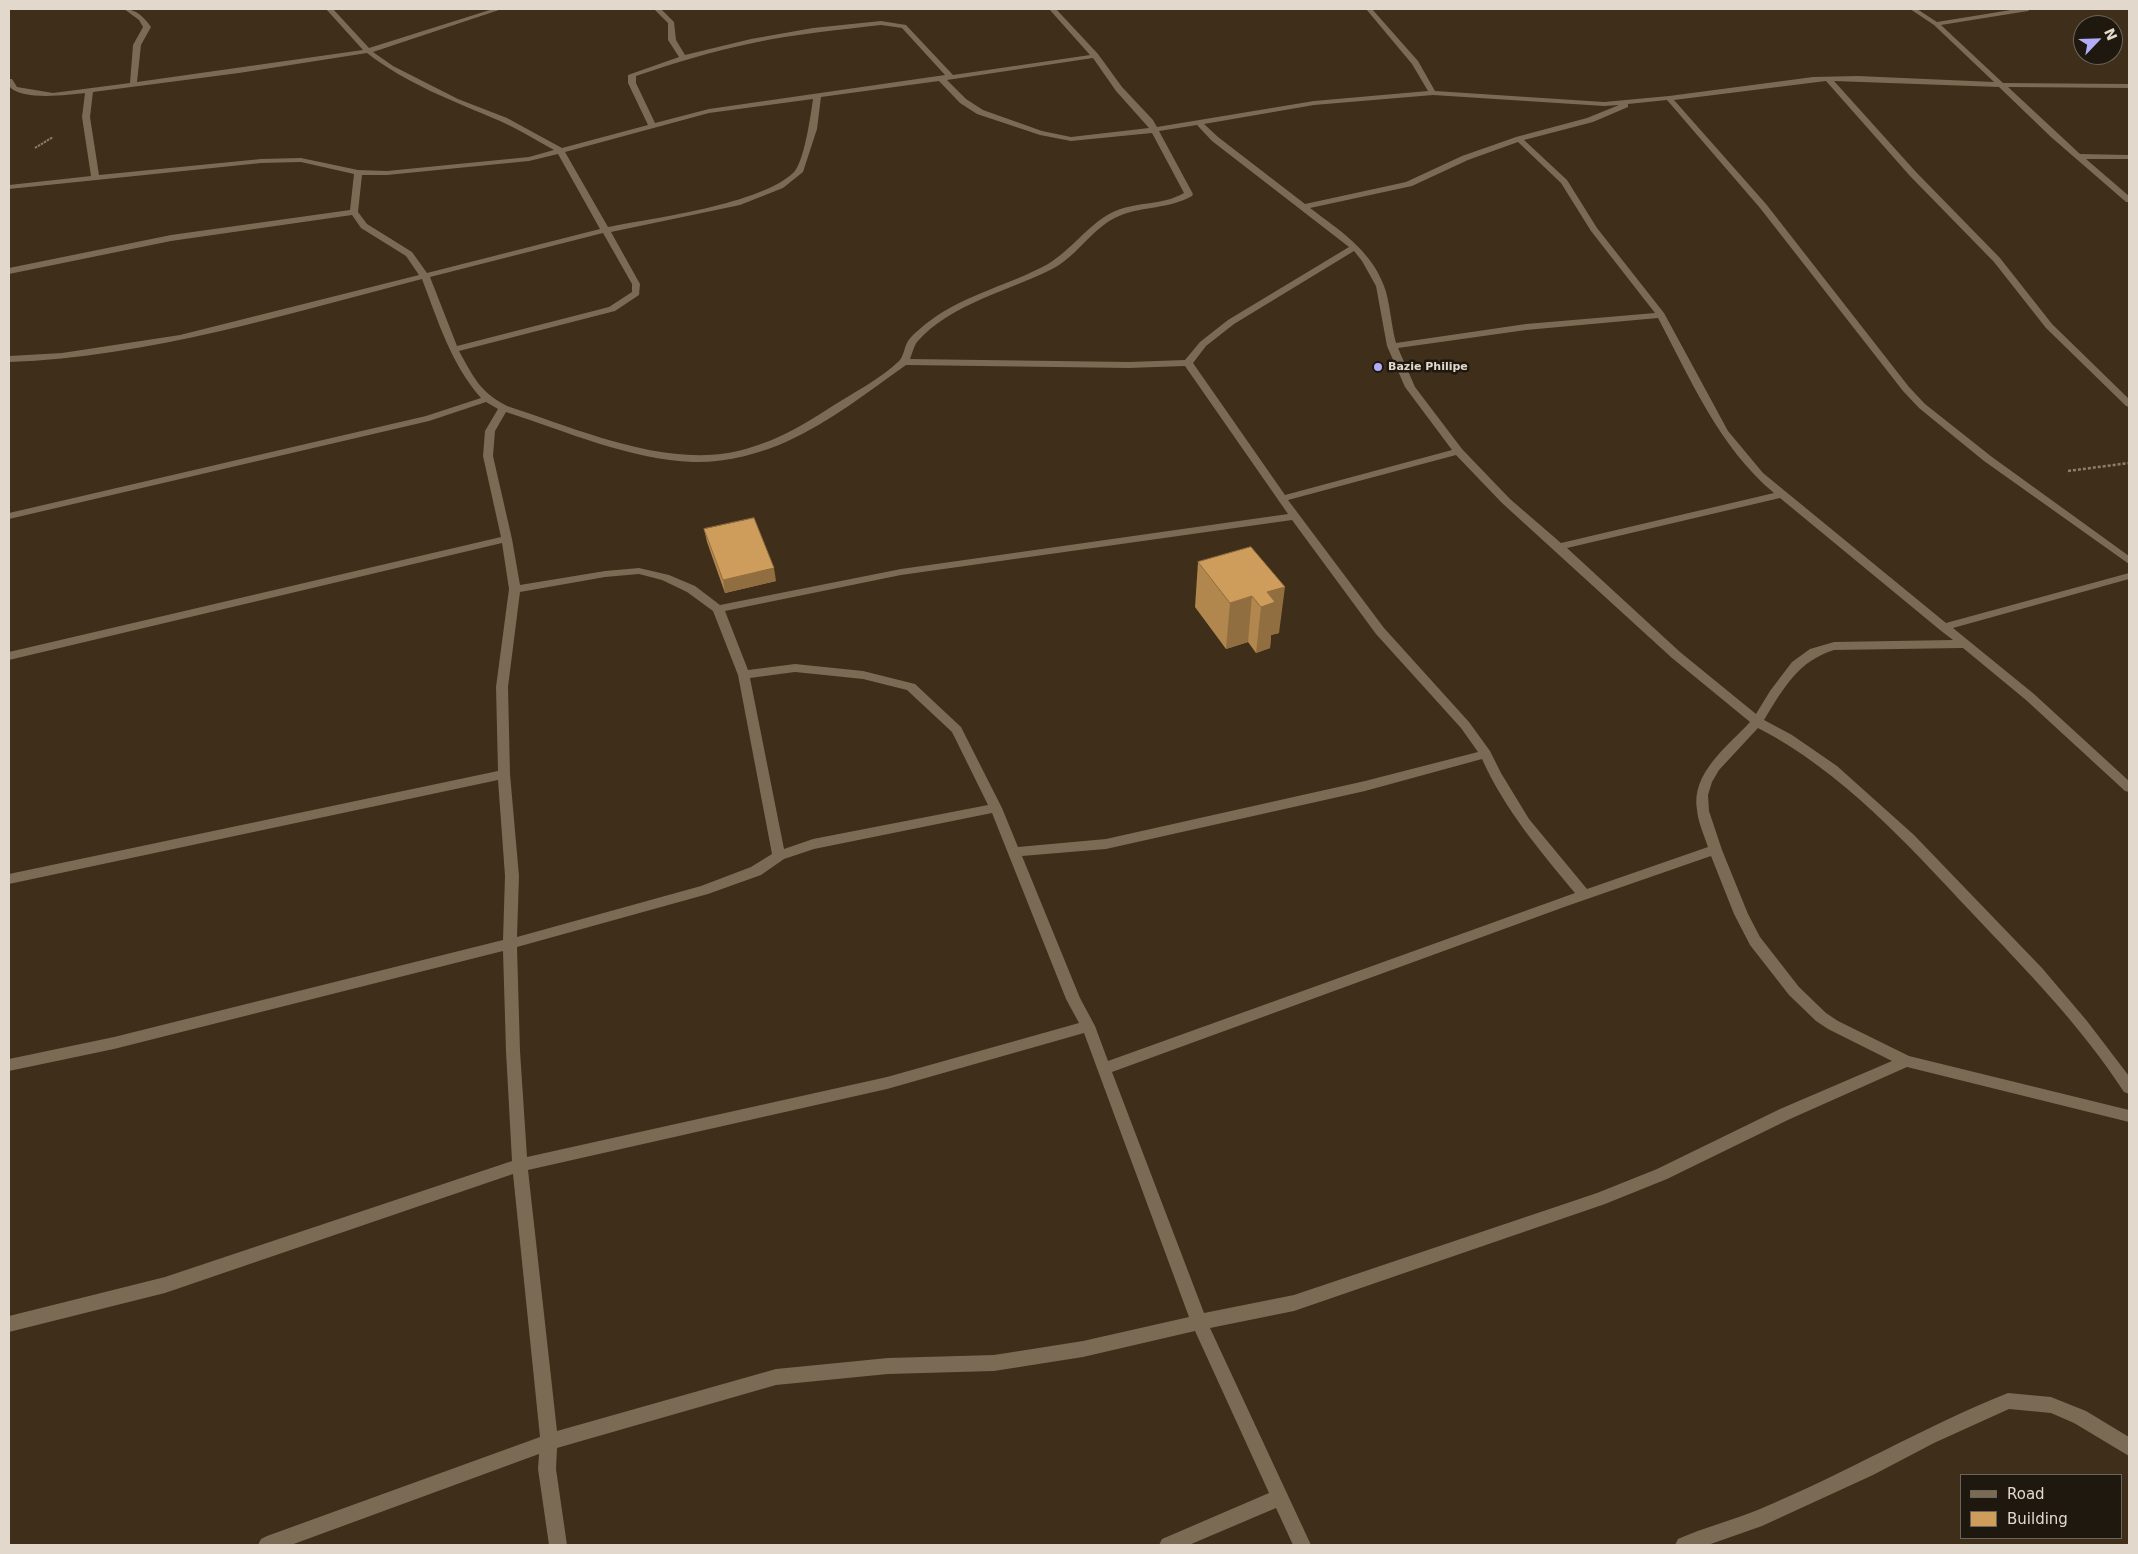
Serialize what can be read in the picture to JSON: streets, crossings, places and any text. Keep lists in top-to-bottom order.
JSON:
{
  "places": ["Bazie Philipe"],
  "legend": ["Road", "Building"],
  "north": "top right"
}
